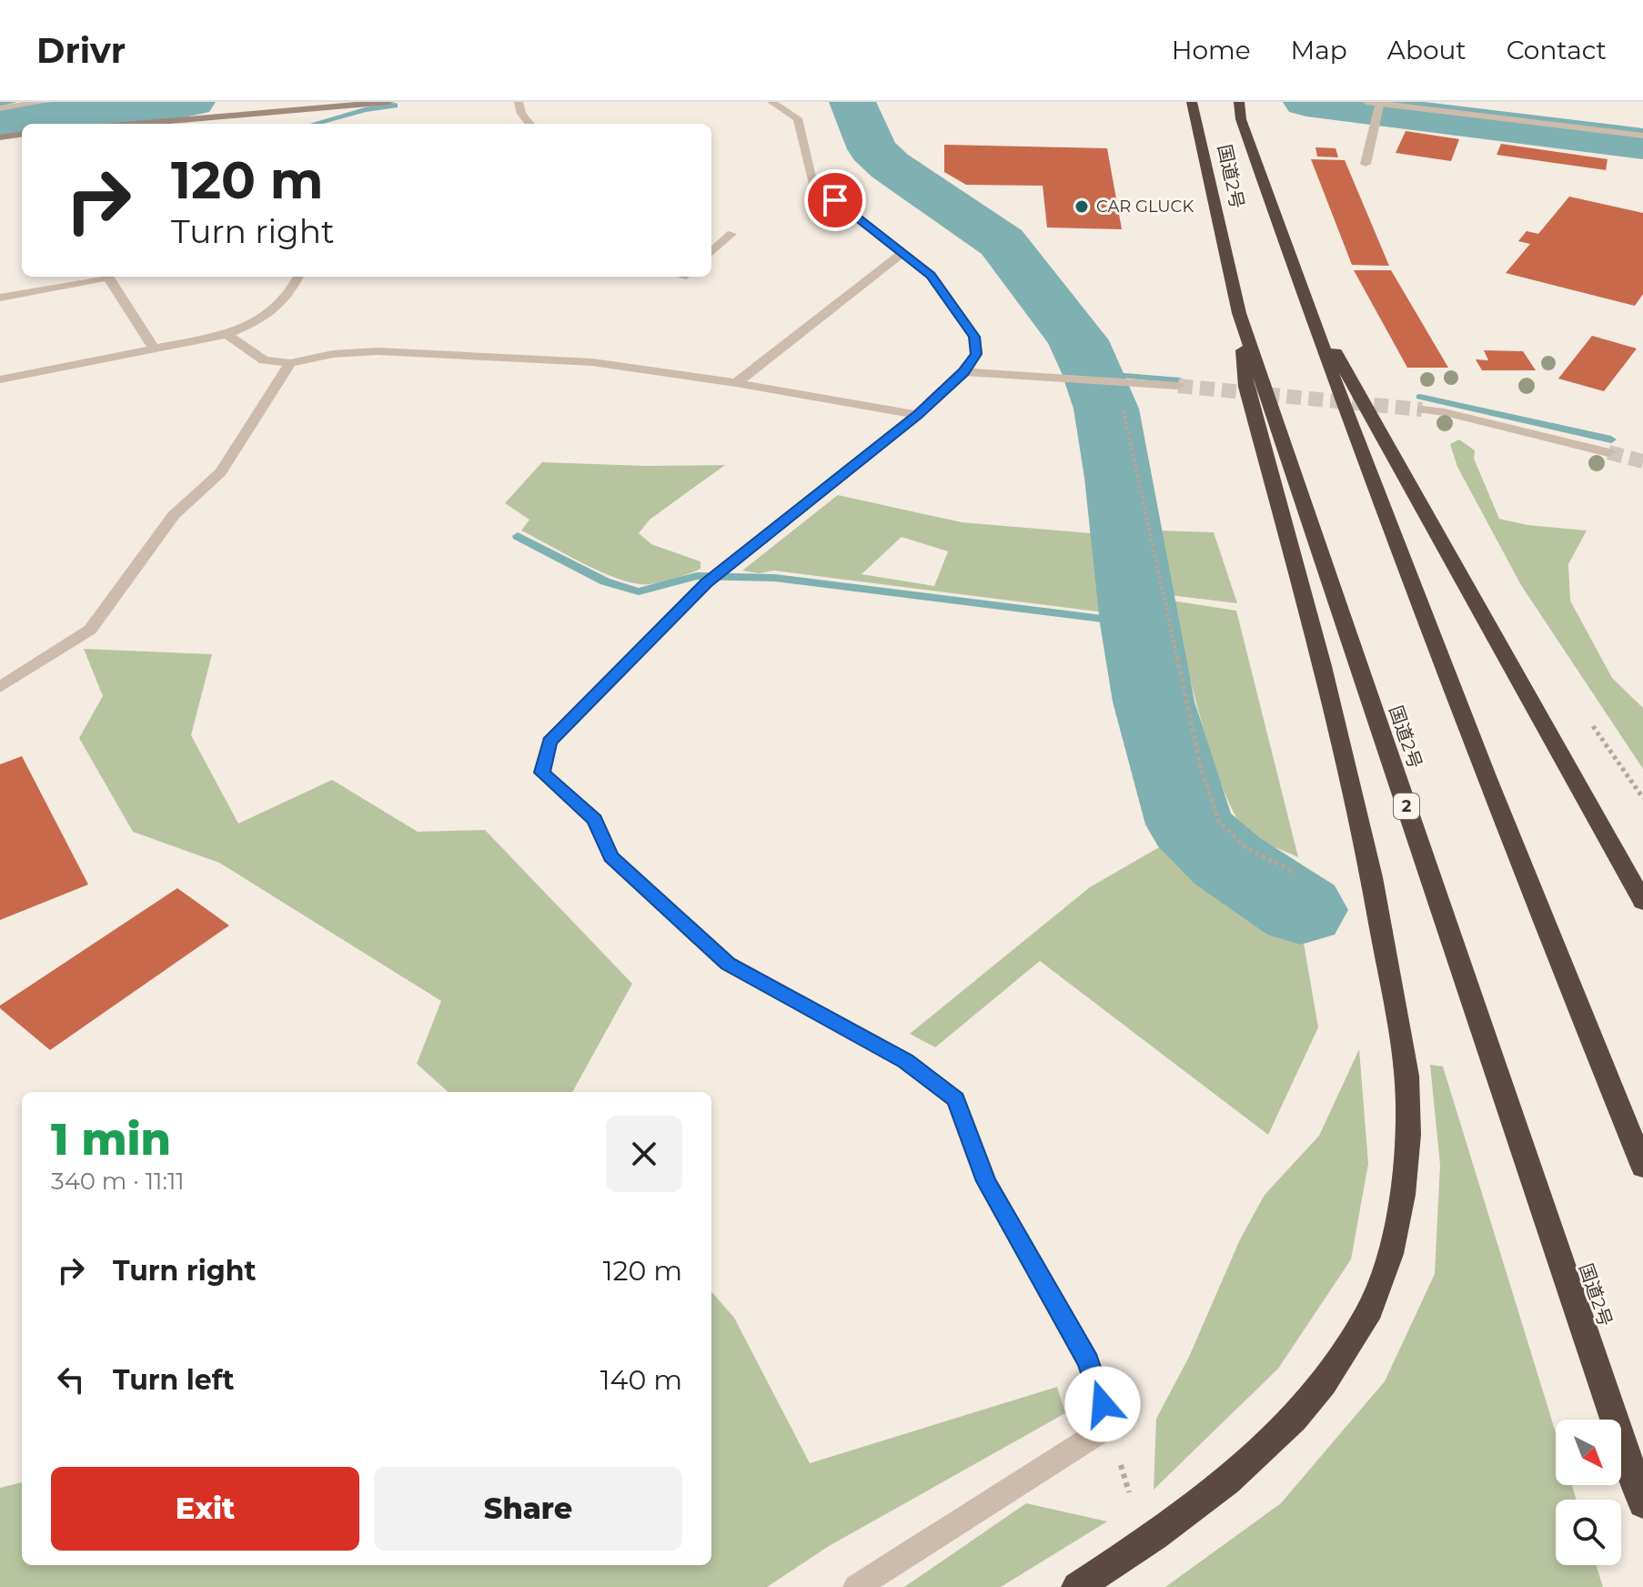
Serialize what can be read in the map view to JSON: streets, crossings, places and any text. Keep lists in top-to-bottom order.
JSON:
{
  "streets": {
    "highway": ["国道2号", "2"]
  },
  "places": ["CAR GLUCK"],
  "north": "bottom right",
  "page": {
    "header": "Drivr",
    "nav": [
      "Home",
      "Map",
      "About",
      "Contact"
    ],
    "turn": ["120 m", "Turn right"],
    "heading": ["1 min", "340 m · 11:11"],
    "list": [
      {
        "name": "Turn right",
        "value": "120 m"
      },
      {
        "name": "Turn left",
        "value": "140 m"
      }
    ],
    "buttons": ["Exit", "Share"]
  }
}
